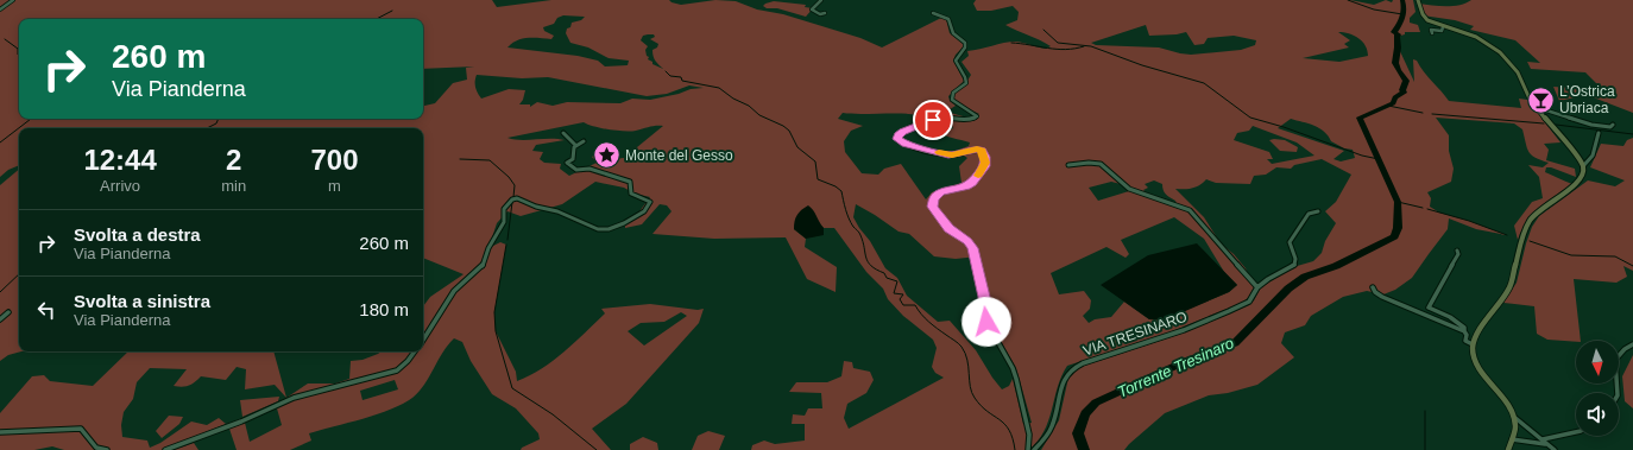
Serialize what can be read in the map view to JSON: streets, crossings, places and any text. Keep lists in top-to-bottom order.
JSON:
{
  "streets": {
    "street": ["VIA TRESINARO"]
  },
  "water": ["Torrente Tresinaro"],
  "places": {
    "bar": ["L’Ostrica Ubriaca"],
    "place": ["Monte del Gesso"]
  },
  "north": "bottom",
  "page": {
    "turn": ["260 m", "Via Pianderna"],
    "eta": [
      "12:44",
      "Arrivo",
      "2",
      "min",
      "700",
      "m"
    ],
    "list": [
      {
        "name": "Svolta a destra",
        "note": "Via Pianderna",
        "value": "260 m"
      },
      {
        "name": "Svolta a sinistra",
        "note": "Via Pianderna",
        "value": "180 m"
      }
    ]
  }
}
